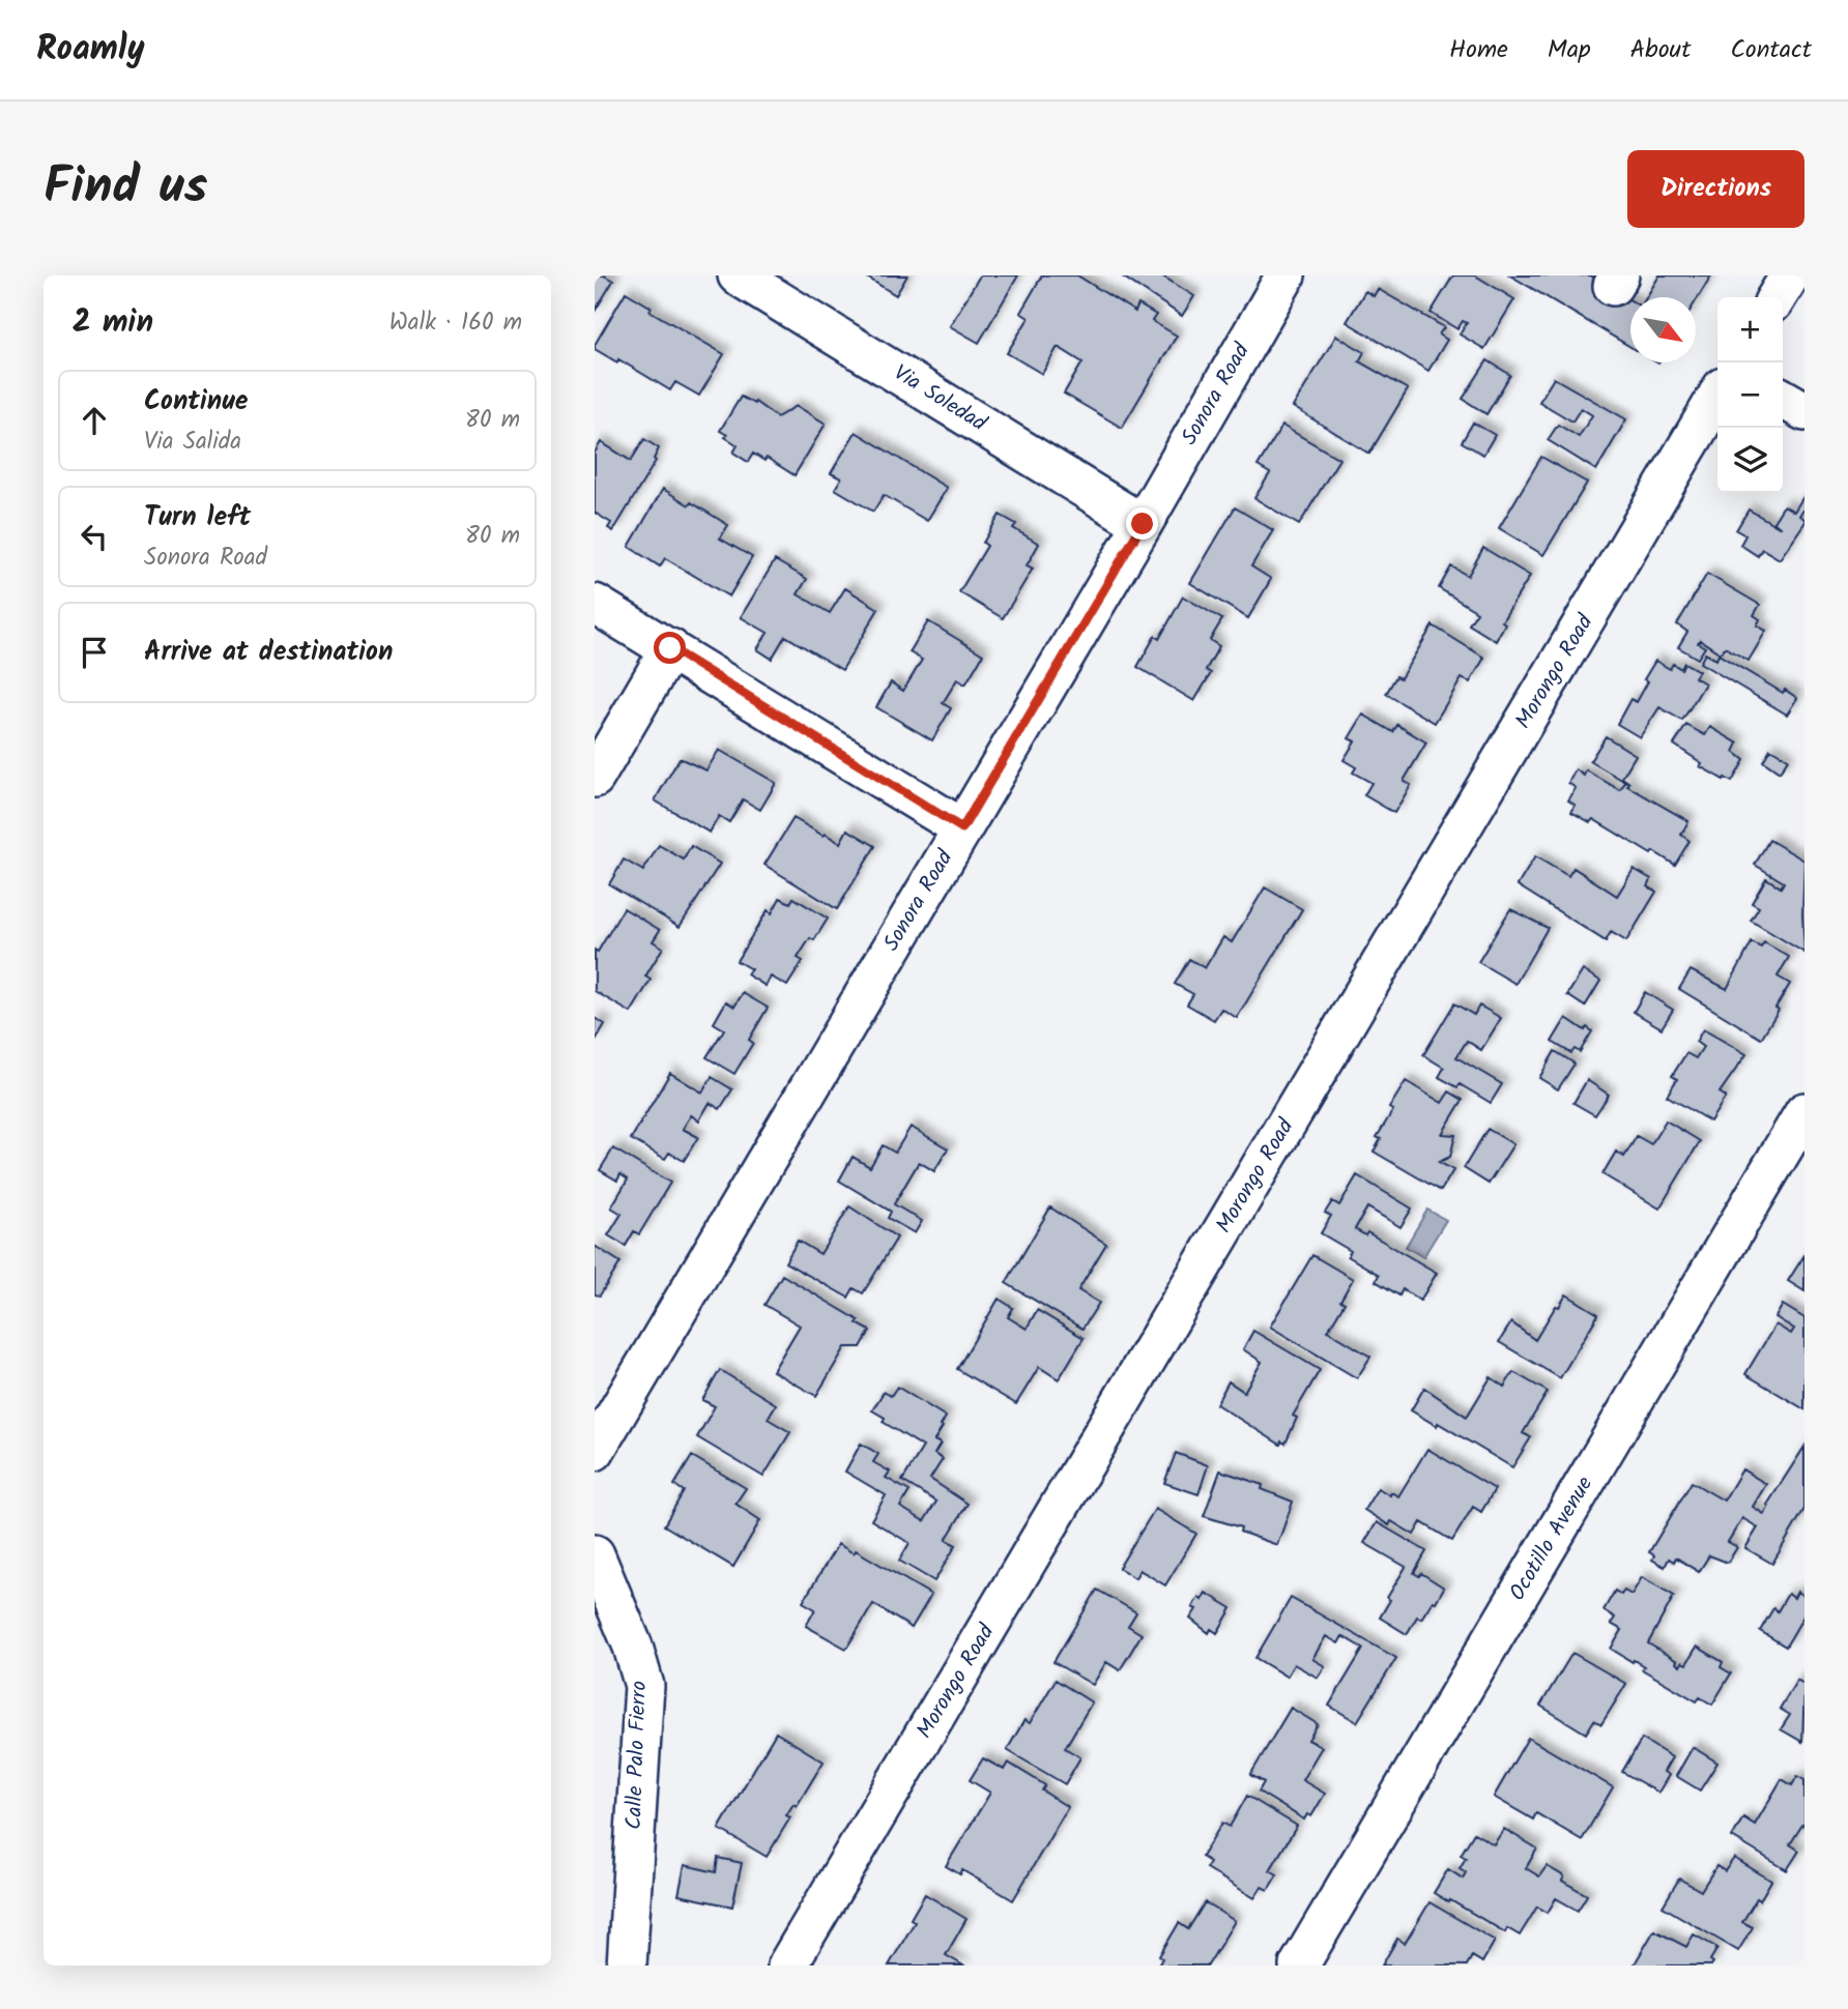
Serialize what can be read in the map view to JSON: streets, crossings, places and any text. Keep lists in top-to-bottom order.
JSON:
{
  "streets": {
    "street": [
      "Sonora Road",
      "Via Soledad",
      "Morongo Road",
      "Ocotillo Avenue",
      "Calle Palo Fierro"
    ]
  },
  "crossings": [
    ["Sonora Road", "Via Soledad"]
  ],
  "north": "bottom right",
  "page": {
    "header": "Roamly",
    "nav": [
      "Home",
      "Map",
      "About",
      "Contact"
    ],
    "title": "Find us",
    "buttons": "Directions",
    "heading": ["2 min", "Walk · 160 m"],
    "map_buttons": ["+", "−"],
    "list": [
      ["Continue", "Via Salida", "80 m"],
      ["Turn left", "Sonora Road", "80 m"],
      "Arrive at destination"
    ]
  }
}
